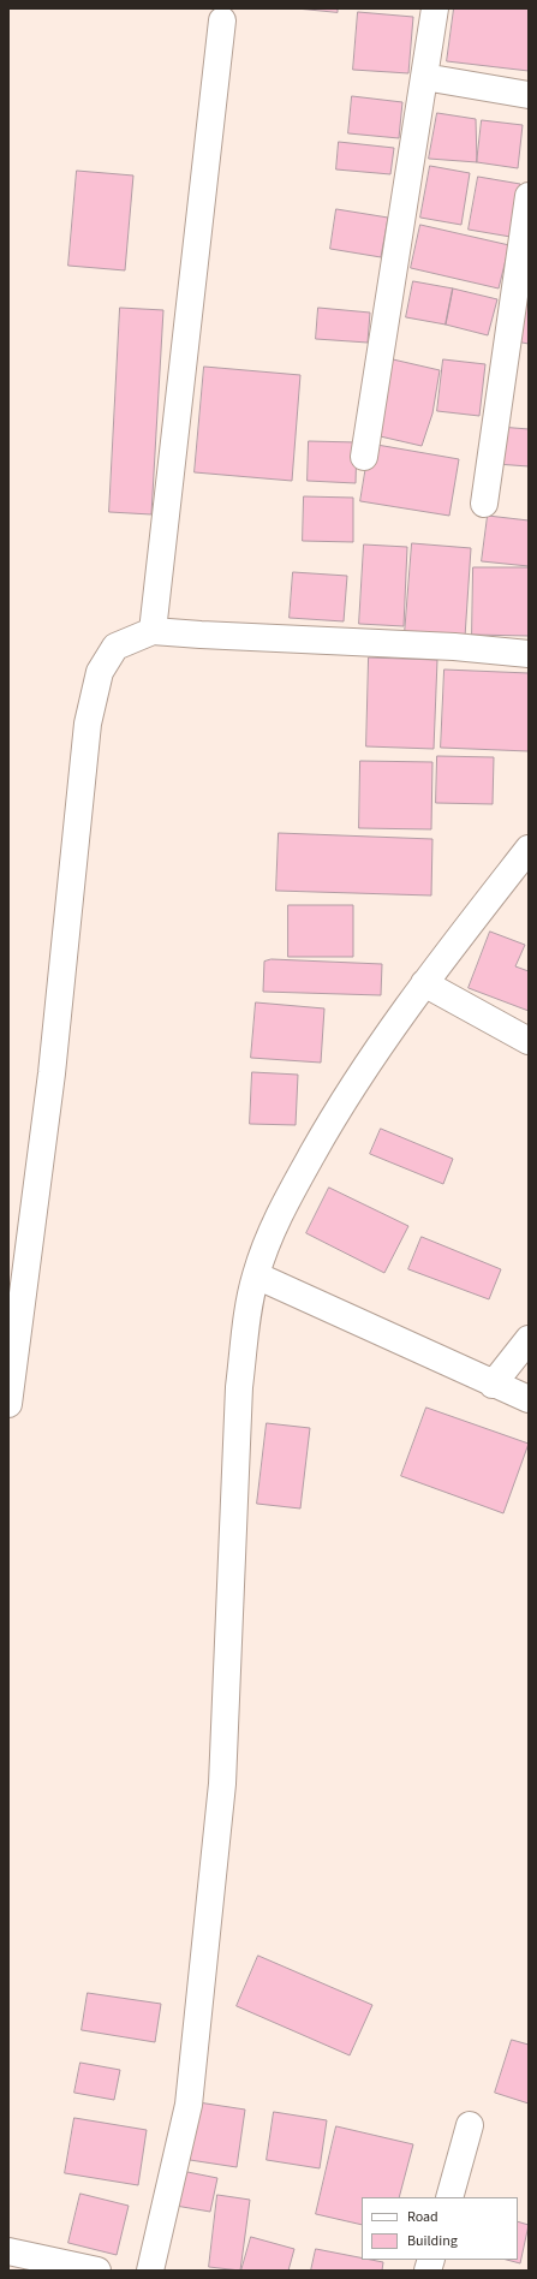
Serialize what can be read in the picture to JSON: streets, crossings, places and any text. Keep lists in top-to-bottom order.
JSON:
{
  "legend": ["Road", "Building"]
}
